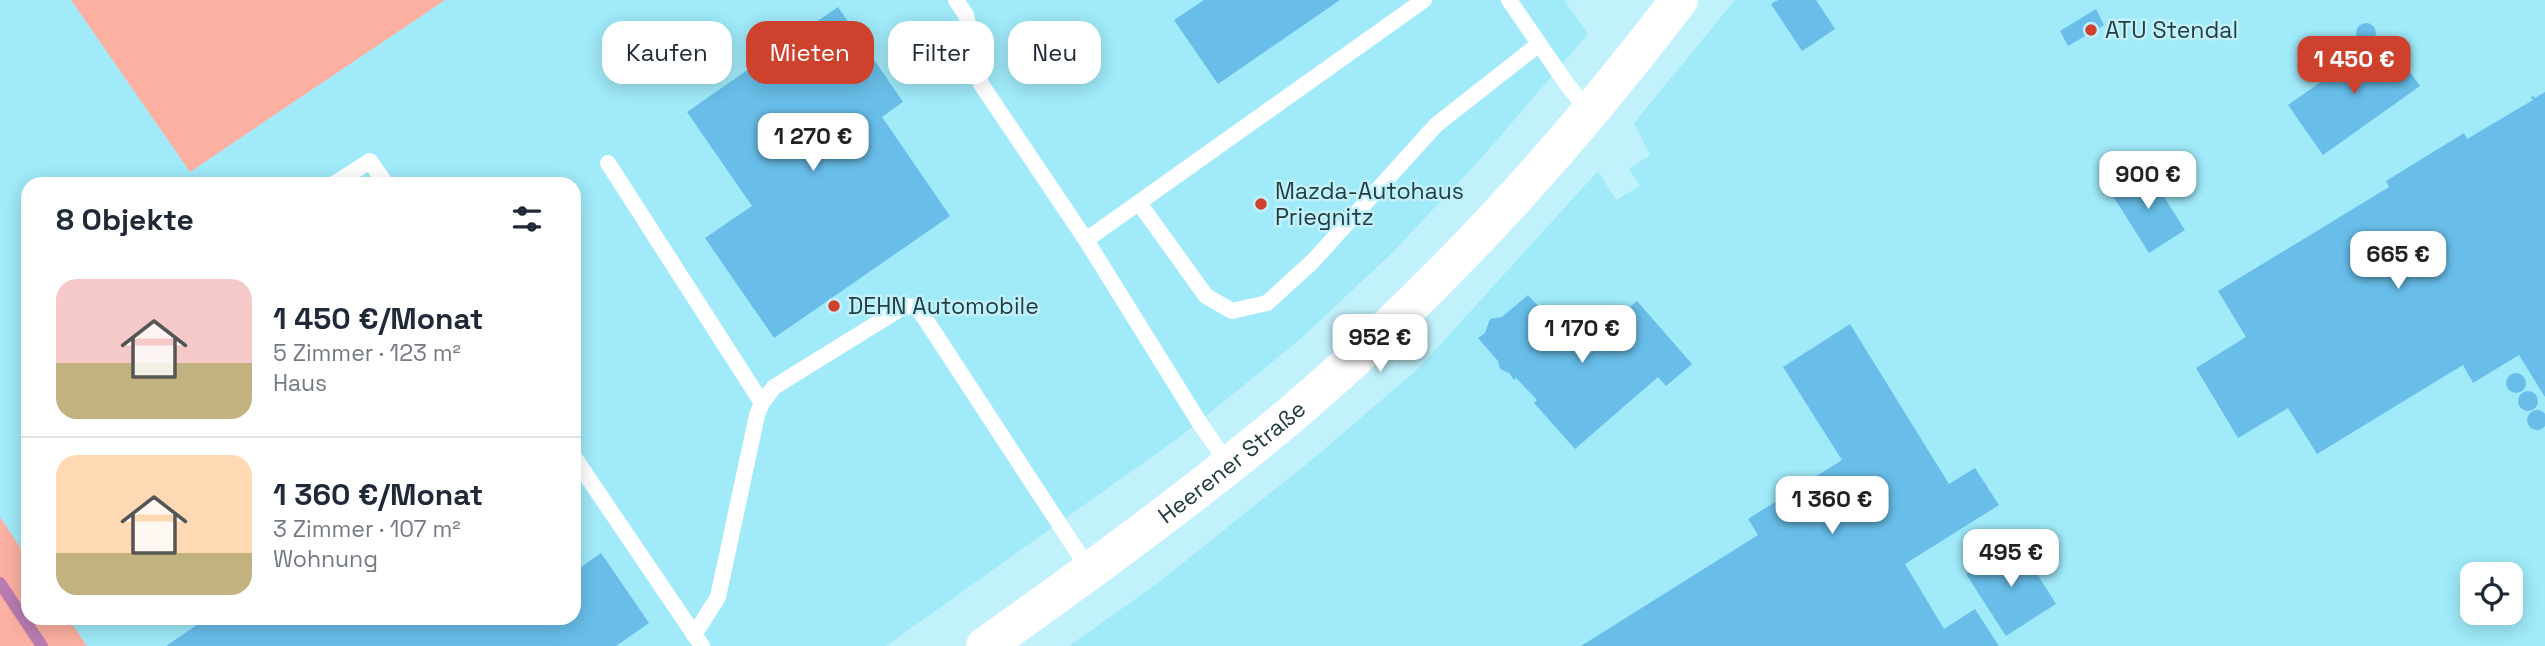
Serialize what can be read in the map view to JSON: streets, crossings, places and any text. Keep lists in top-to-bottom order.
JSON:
{
  "streets": {
    "main road": ["Heerener Straße"]
  },
  "places": ["ATU Stendal", "Mazda-Autohaus Priegnitz", "DEHN Automobile"],
  "page": {
    "chip": [
      "Kaufen",
      "Mieten",
      "Filter",
      "Neu"
    ],
    "price": [
      "1 450 €",
      "1 270 €",
      "900 €",
      "665 €",
      "1 170 €",
      "952 €",
      "1 360 €",
      "495 €"
    ],
    "heading": "8 Objekte",
    "list": [
      {
        "name": "1 450 €/Monat",
        "note": "5 Zimmer · 123 m² · Haus"
      },
      {
        "name": "1 360 €/Monat",
        "note": "3 Zimmer · 107 m² · Wohnung"
      }
    ]
  }
}
